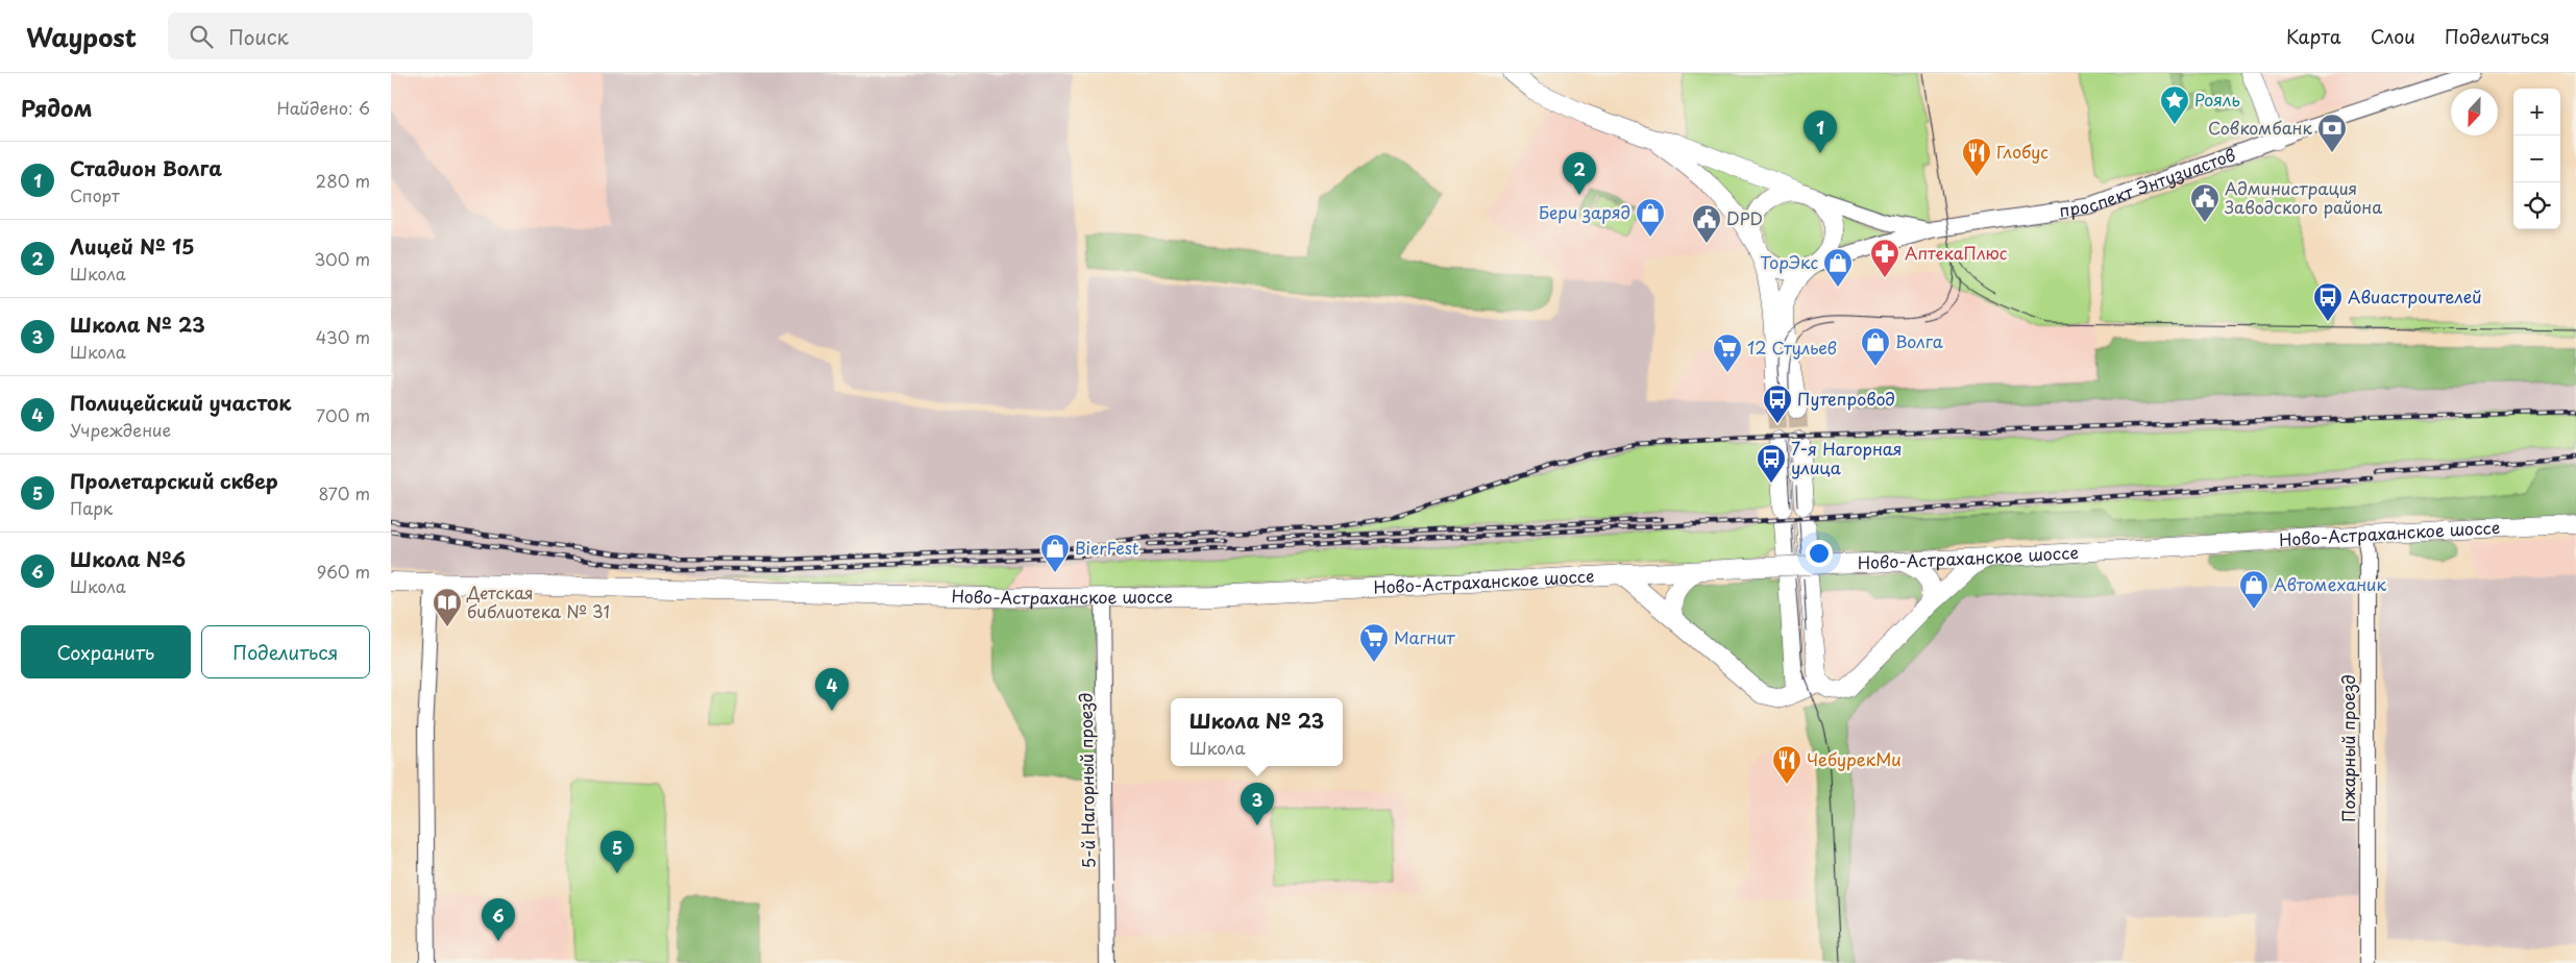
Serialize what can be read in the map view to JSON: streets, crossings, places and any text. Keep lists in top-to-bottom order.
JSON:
{
  "streets": {
    "main road": ["проспект Энтузиастов", "Ново-Астраханское шоссе"],
    "street": ["Пожарный проезд", "5-й Нагорный проезд"]
  },
  "crossings": [
    ["Ново-Астраханское шоссе", "Пожарный проезд"],
    ["Ново-Астраханское шоссе", "5-й Нагорный проезд"]
  ],
  "places": {
    "place": ["Рояль"],
    "bank": ["Совкомбанк"],
    "restaurant": ["Глобус", "ЧебурекМи"],
    "public building": ["Администрация Заводского района", "DPD"],
    "shop": [
      "Бери заряд",
      "ТорЭкс",
      "Волга",
      "BierFest",
      "Автомеханик"
    ],
    "pharmacy": ["АптекаПлюс"],
    "bus stop": ["Авиастроителей", "Путепровод", "7-я Нагорная улица"],
    "supermarket": ["12 Стульев", "Магнит"],
    "library": ["Детская библиотека № 31"]
  },
  "north": "bottom",
  "page": {
    "header": "Waypost",
    "search": "Поиск",
    "nav": ["Карта", "Слои", "Поделиться"],
    "heading": ["Рядом", "Найдено: 6"],
    "map_buttons": ["+", "−"],
    "pins": [
      "1",
      "2",
      "4",
      "3",
      "5",
      "6"
    ],
    "list": [
      {
        "mark": "1",
        "name": "Стадион Волга",
        "note": "Спорт",
        "value": "280 m"
      },
      {
        "mark": "2",
        "name": "Лицей № 15",
        "note": "Школа",
        "value": "300 m"
      },
      {
        "mark": "3",
        "name": "Школа № 23",
        "note": "Школа",
        "value": "430 m"
      },
      {
        "mark": "4",
        "name": "Полицейский участок",
        "note": "Учреждение",
        "value": "700 m"
      },
      {
        "mark": "5",
        "name": "Пролетарский сквер",
        "note": "Парк",
        "value": "870 m"
      },
      {
        "mark": "6",
        "name": "Школа №6",
        "note": "Школа",
        "value": "960 m"
      }
    ],
    "buttons": ["Сохранить", "Поделиться"],
    "popup": ["Школа № 23", "Школа"]
  }
}
